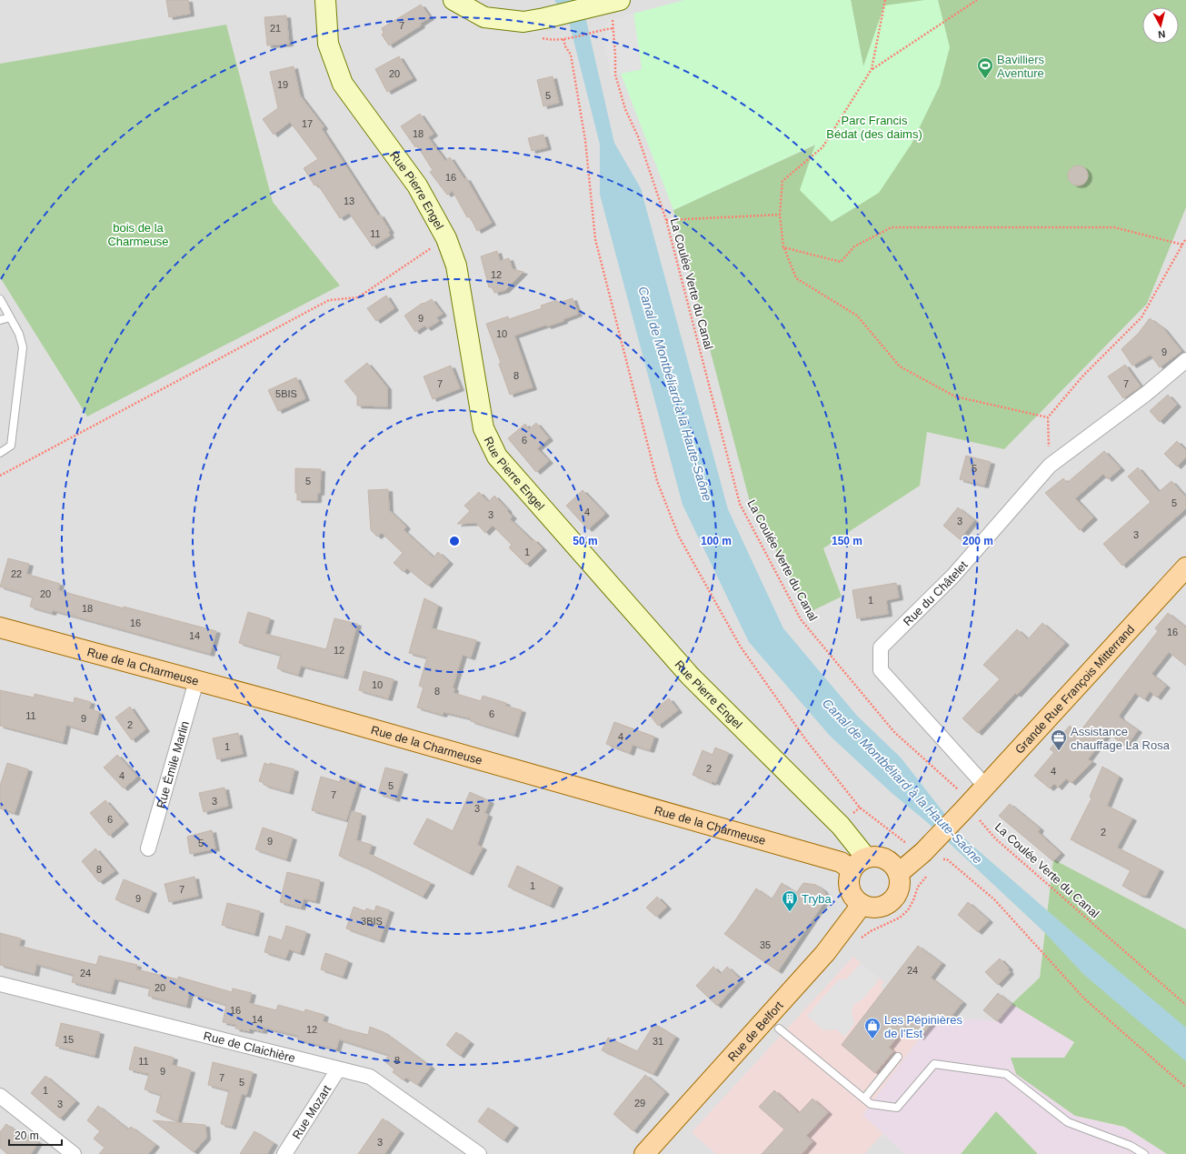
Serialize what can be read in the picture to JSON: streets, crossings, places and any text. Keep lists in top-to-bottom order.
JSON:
{
  "streets": {
    "main road": ["Rue de la Charmeuse", "Grande Rue François Mitterrand", "Rue de Belfort"],
    "street": [
      "Rue Pierre Engel",
      "Rue du Châtelet",
      "Rue Émile Marlin",
      "Rue de Claichière",
      "Rue Mozart"
    ],
    "path": ["La Coulée Verte du Canal"]
  },
  "crossings": [
    ["Rue Pierre Engel", "Rue de la Charmeuse"],
    ["Rue Pierre Engel", "Rue de Belfort"],
    ["La Coulée Verte du Canal", "Grande Rue François Mitterrand"],
    ["Rue du Châtelet", "Grande Rue François Mitterrand"],
    ["Rue de la Charmeuse", "Rue Émile Marlin"],
    ["Rue de la Charmeuse", "Rue de Belfort"],
    ["Rue de Claichière", "Rue Mozart"]
  ],
  "water": ["Canal de Montbéliard à la Haute-Saône"],
  "parks": ["Parc Francis Bédat (des daims)", "bois de la Charmeuse"],
  "places": {
    "sports": ["Bavilliers Aventure"],
    "office": ["Assistance chauffage La Rosa"],
    "building": ["Tryba"],
    "shop": ["Les Pépinières de l'Est"]
  },
  "house_numbers": [
    "7",
    "21",
    "20",
    "19",
    "5",
    "17",
    "18",
    "16",
    "13",
    "11",
    "12",
    "9",
    "10",
    "9",
    "8",
    "7",
    "7",
    "5BIS",
    "6",
    "5",
    "5",
    "5",
    "4",
    "3",
    "3",
    "3",
    "1",
    "22",
    "20",
    "1",
    "18",
    "16",
    "16",
    "14",
    "12",
    "10",
    "8",
    "6",
    "11",
    "9",
    "2",
    "4",
    "1",
    "2",
    "4",
    "4",
    "5",
    "7",
    "3",
    "3",
    "6",
    "2",
    "9",
    "5",
    "8",
    "1",
    "7",
    "9",
    "3BIS",
    "35",
    "24",
    "24",
    "20",
    "16",
    "14",
    "12",
    "15",
    "31",
    "8",
    "11",
    "9",
    "7",
    "5",
    "1",
    "29",
    "3",
    "3"
  ],
  "scale_bar": "20 m",
  "north": "bottom",
  "rings": [
    "50 m",
    "100 m",
    "150 m",
    "200 m"
  ]
}
